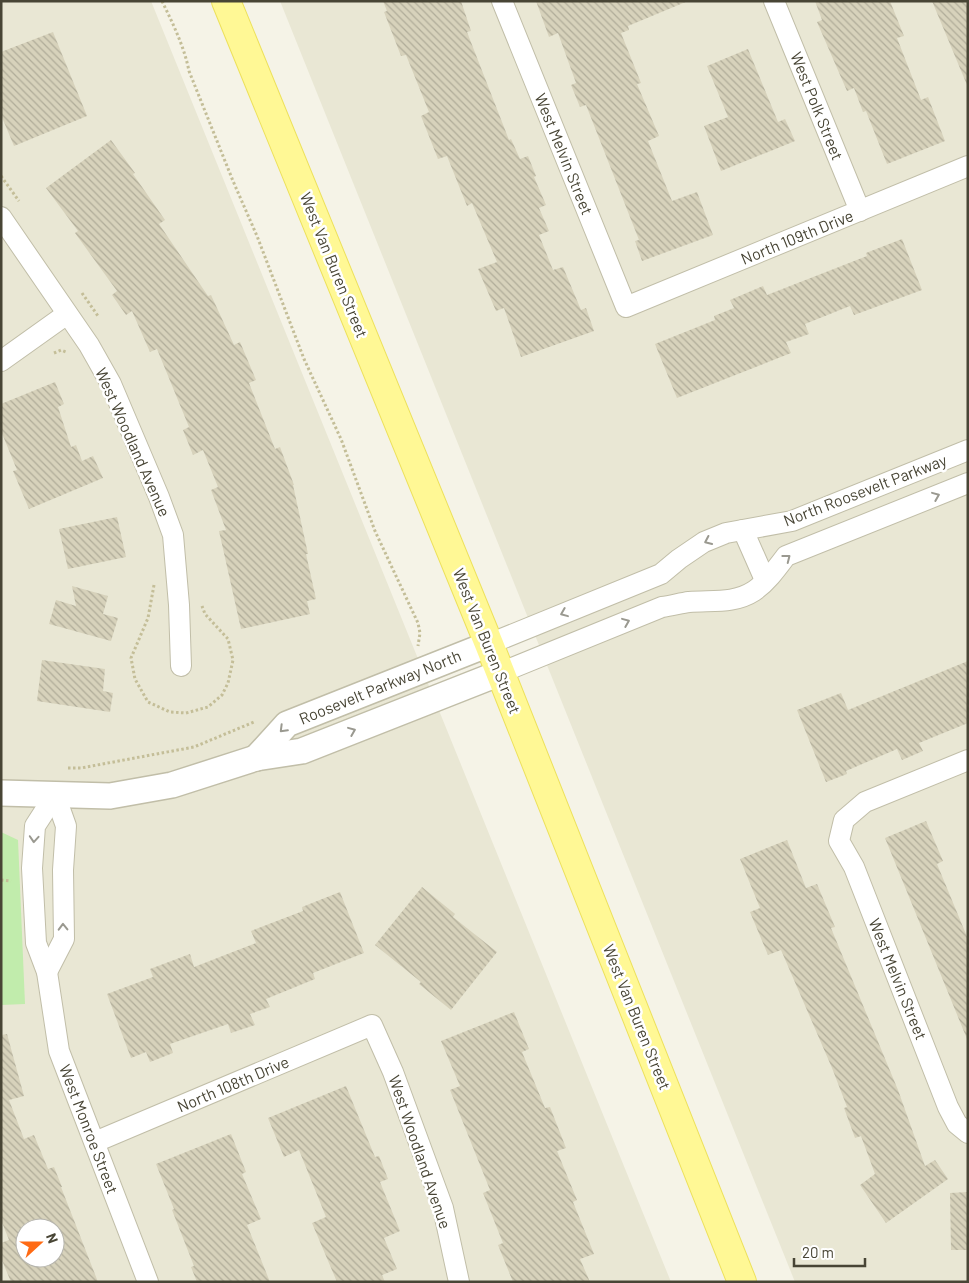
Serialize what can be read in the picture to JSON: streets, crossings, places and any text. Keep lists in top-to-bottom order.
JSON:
{
  "streets": {
    "main road": ["West Van Buren Street"],
    "street": [
      "West Polk Street",
      "West Melvin Street",
      "North 109th Drive",
      "West Woodland Avenue",
      "North Roosevelt Parkway",
      "Roosevelt Parkway North",
      "North 108th Drive",
      "West Monroe Street"
    ]
  },
  "crossings": [
    ["West Polk Street", "North 109th Drive"],
    ["West Melvin Street", "North 109th Drive"],
    ["West Van Buren Street", "North Roosevelt Parkway"],
    ["West Van Buren Street", "Roosevelt Parkway North"],
    ["West Woodland Avenue", "North 108th Drive"],
    ["North Roosevelt Parkway", "Roosevelt Parkway North"],
    ["Roosevelt Parkway North", "West Monroe Street"],
    ["North 108th Drive", "West Monroe Street"]
  ],
  "scale_bar": "20 m",
  "north": "right"
}
